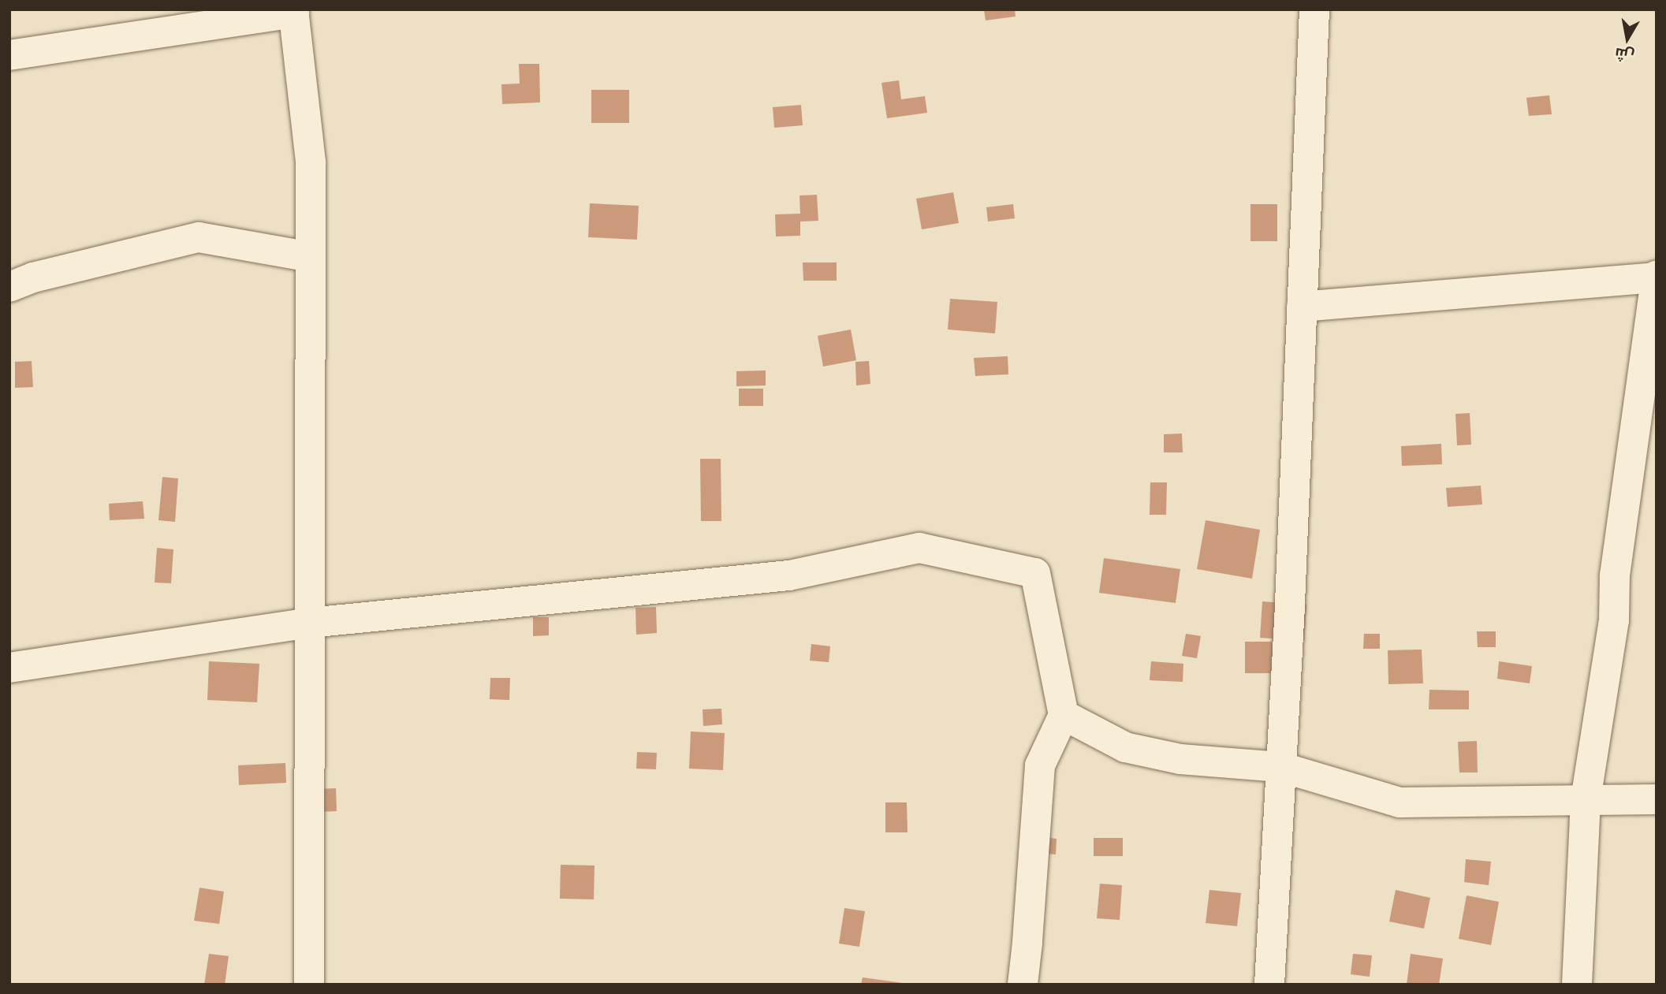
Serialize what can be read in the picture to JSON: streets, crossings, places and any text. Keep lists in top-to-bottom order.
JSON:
{
  "north": "bottom"
}
